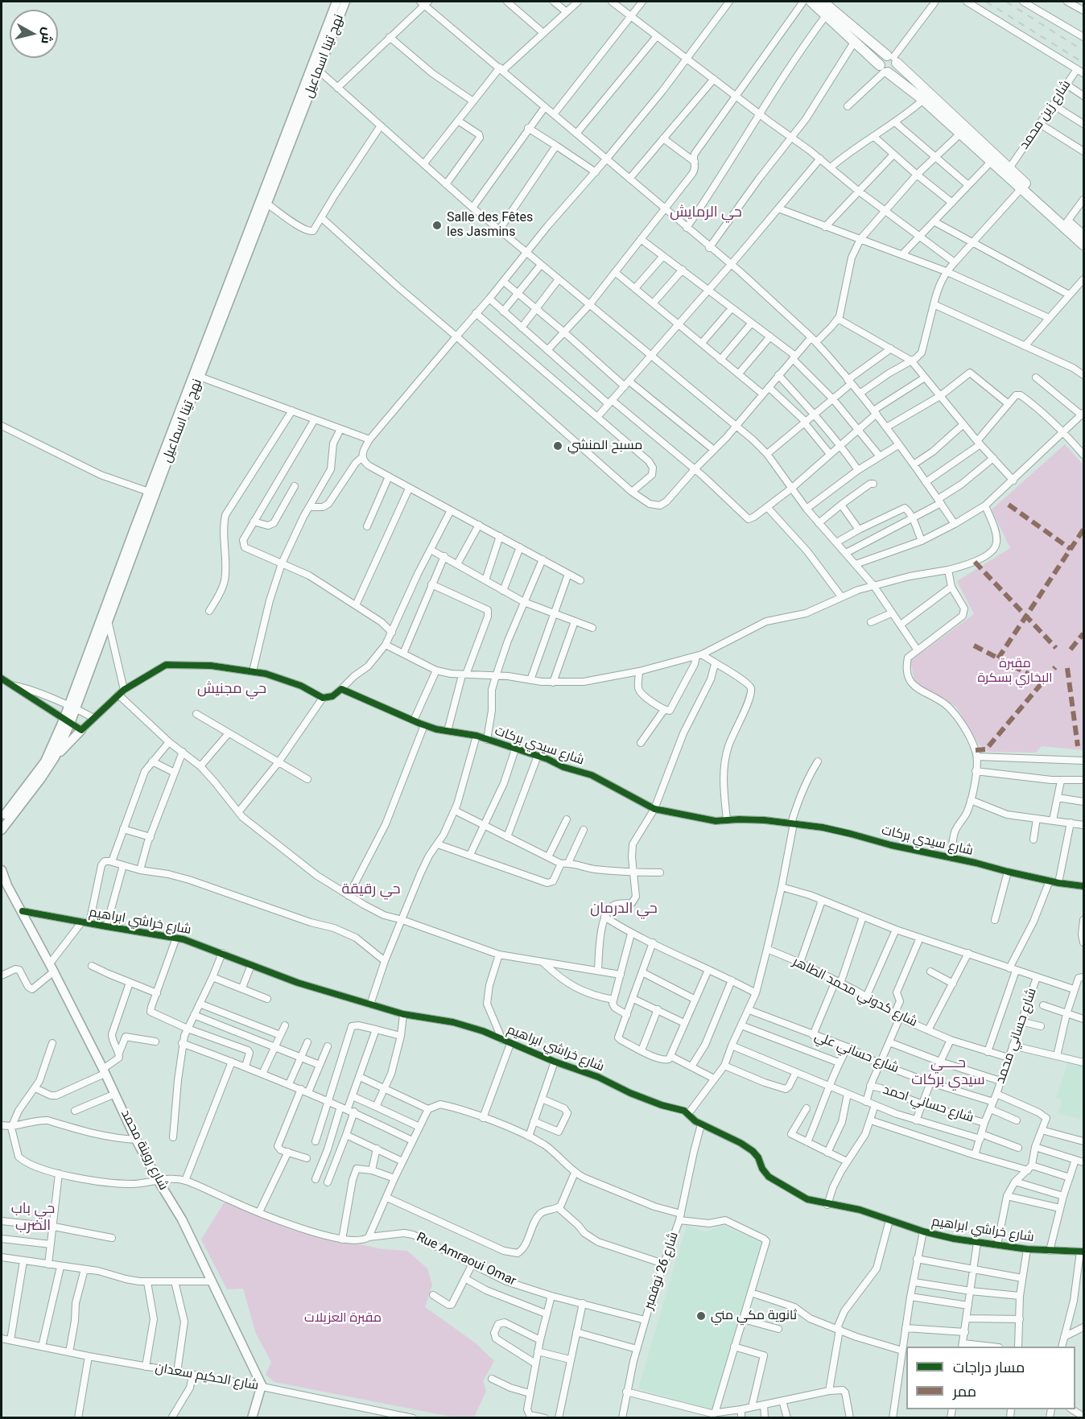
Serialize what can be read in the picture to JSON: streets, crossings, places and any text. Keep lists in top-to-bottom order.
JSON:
{
  "streets": {
    "main road": ["نهج تينا اسماعيل", "شارع روينة محمد"],
    "street": [
      "شارع زين محمد",
      "شارع سيدي بركات",
      "شارع خراشي ابراهيم",
      "شارع كدوني محمد الطاهر",
      "شارع حساني محمد",
      "شارع حساني علي",
      "شارع حساني احمد",
      "Rue Amraoui Omar",
      "شارع 26 نوفمبر",
      "شارع الحكيم سعدان"
    ]
  },
  "crossings": [
    ["شارع خراشي ابراهيم", "شارع روينة محمد"],
    ["شارع خراشي ابراهيم", "شارع 26 نوفمبر"],
    ["شارع كدوني محمد الطاهر", "شارع حساني محمد"],
    ["شارع حساني محمد", "شارع حساني علي"],
    ["شارع حساني محمد", "شارع حساني احمد"],
    ["شارع روينة محمد", "شارع الحكيم سعدان"],
    ["Rue Amraoui Omar", "شارع 26 نوفمبر"]
  ],
  "districts": [
    "حي الرمايش",
    "حي مجنيش",
    "حي رقيقة",
    "حي الدرمان",
    "حــــي سيدي بركات",
    "حي باب الضرب"
  ],
  "parks": ["مقبرة البخاري بسكرة", "مقبرة العزيلات"],
  "places": ["Salle des Fêtes les Jasmins", "مسبح المنشي", "ثانوية مكي مني"],
  "legend": ["مسار دراجات", "ممر"],
  "north": "right"
}
